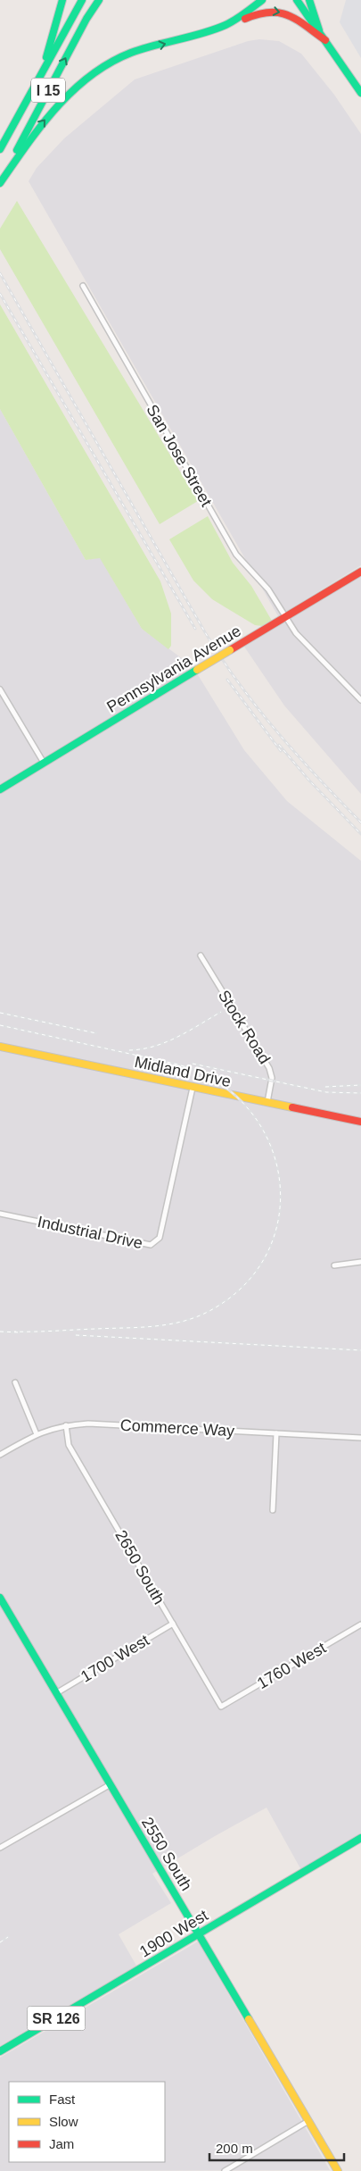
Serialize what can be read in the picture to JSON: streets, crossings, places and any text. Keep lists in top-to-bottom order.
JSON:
{
  "streets": {
    "main road": [
      "I 15",
      "Pennsylvania Avenue",
      "Midland Drive",
      "2550 South",
      "1900 West",
      "SR 126"
    ],
    "street": [
      "San Jose Street",
      "Stock Road",
      "Industrial Drive",
      "Commerce Way",
      "2650 South",
      "1700 West",
      "1760 West"
    ]
  },
  "crossings": [
    ["San Jose Street", "Pennsylvania Avenue"],
    ["Stock Road", "Midland Drive"],
    ["Midland Drive", "Industrial Drive"],
    ["Commerce Way", "2650 South"],
    ["2650 South", "1700 West"],
    ["2650 South", "1760 West"],
    ["1700 West", "2550 South"],
    ["2550 South", "1900 West"]
  ],
  "legend": ["Fast", "Slow", "Jam"],
  "scale_bar": "200 m"
}
